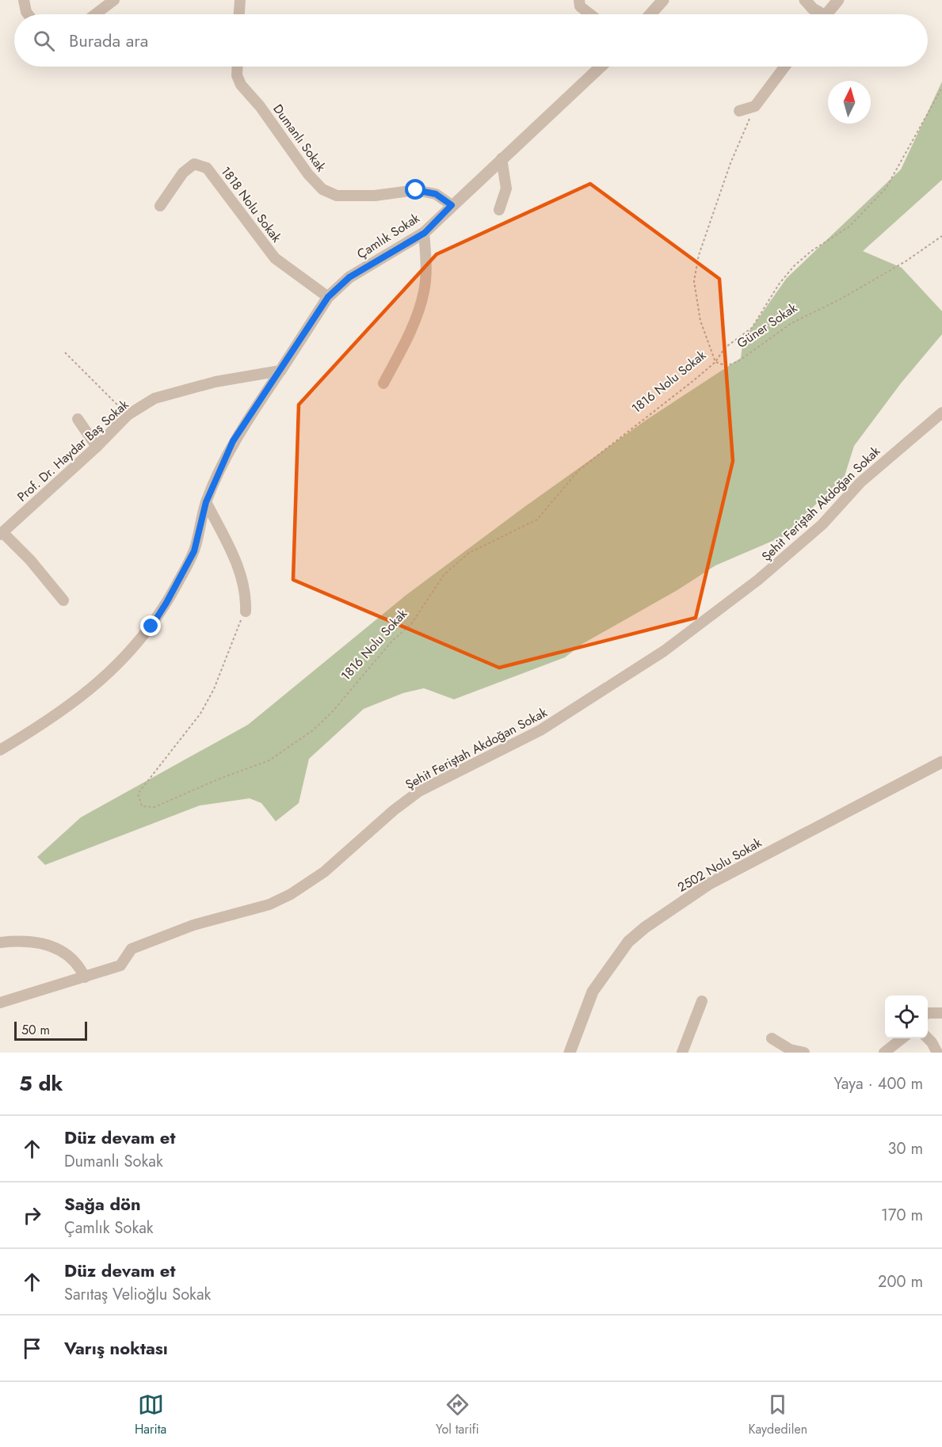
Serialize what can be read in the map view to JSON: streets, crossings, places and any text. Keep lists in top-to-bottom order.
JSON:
{
  "streets": {
    "street": [
      "Dumanlı Sokak",
      "1818 Nolu Sokak",
      "Çamlık Sokak",
      "Prof. Dr. Haydar Baş Sokak",
      "Şehit Feriştah Akdoğan Sokak",
      "2502 Nolu Sokak"
    ],
    "path": ["Güner Sokak", "1816 Nolu Sokak"]
  },
  "crossings": [
    ["Dumanlı Sokak", "Çamlık Sokak"],
    ["1818 Nolu Sokak", "Çamlık Sokak"],
    ["Çamlık Sokak", "Prof. Dr. Haydar Baş Sokak"],
    ["Güner Sokak", "1816 Nolu Sokak"]
  ],
  "scale_bar": "50 m",
  "north": "top",
  "page": {
    "search": "Burada ara",
    "scale": "50 m",
    "heading": ["5 dk", "Yaya · 400 m"],
    "list": [
      ["Düz devam et", "Dumanlı Sokak", "30 m"],
      ["Sağa dön", "Çamlık Sokak", "170 m"],
      ["Düz devam et", "Sarıtaş Velioğlu Sokak", "200 m"],
      "Varış noktası"
    ],
    "nav": ["Harita", "Yol tarifi", "Kaydedilen"]
  }
}
